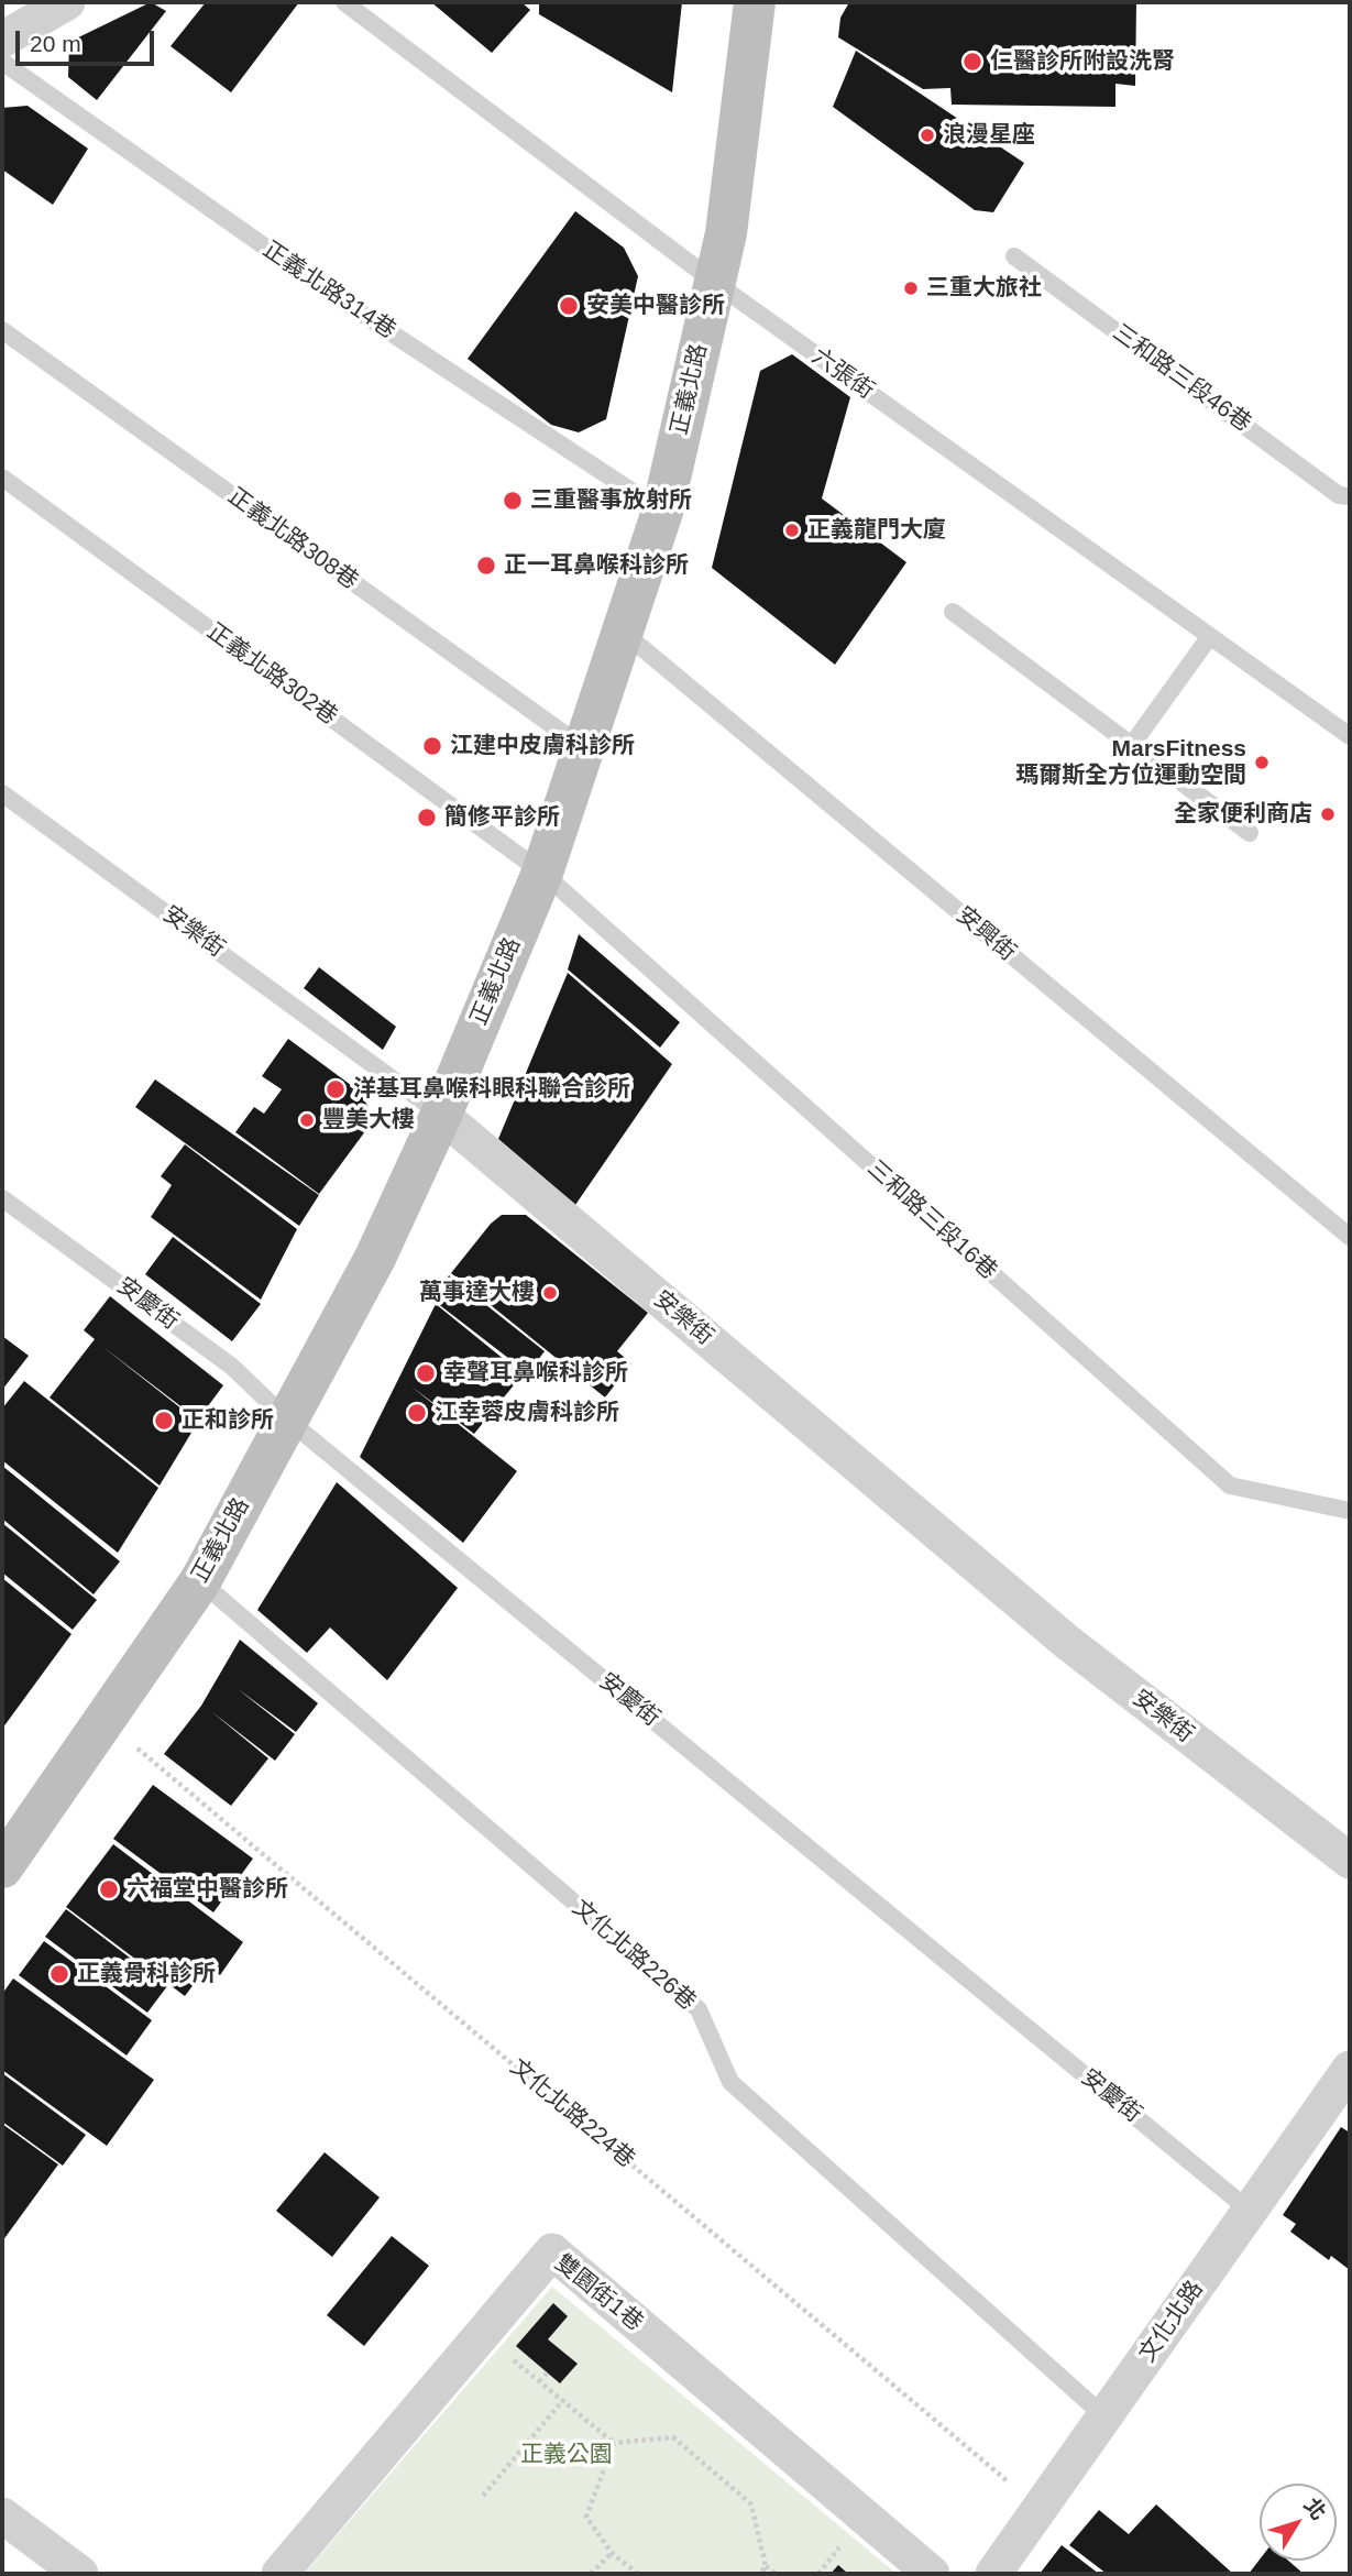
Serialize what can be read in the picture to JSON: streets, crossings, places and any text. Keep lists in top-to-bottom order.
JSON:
{
  "streets": {
    "street": [
      "正義北路",
      "安樂街",
      "雙園街1巷",
      "文化北路"
    ],
    "lane": [
      "正義北路314巷",
      "六張街",
      "三和路三段46巷",
      "正義北路308巷",
      "正義北路302巷",
      "安興街",
      "三和路三段16巷",
      "安慶街",
      "文化北路226巷"
    ],
    "path": ["文化北路224巷"]
  },
  "crossings": [
    ["正義北路314巷", "正義北路"],
    ["六張街", "正義北路"],
    ["正義北路", "正義北路308巷"],
    ["正義北路", "正義北路302巷"],
    ["正義北路", "安樂街"],
    ["正義北路", "安興街"],
    ["正義北路", "三和路三段16巷"],
    ["正義北路", "安慶街"],
    ["正義北路", "文化北路226巷"],
    ["正義北路", "文化北路224巷"],
    ["正義北路302巷", "三和路三段16巷"],
    ["安慶街", "文化北路"],
    ["文化北路226巷", "文化北路"],
    ["文化北路224巷", "文化北路"]
  ],
  "parks": ["正義公園"],
  "places": [
    "仁醫診所附設洗腎",
    "浪漫星座",
    "三重大旅社",
    "安美中醫診所",
    "三重醫事放射所",
    "正義龍門大廈",
    "正一耳鼻喉科診所",
    "江建中皮膚科診所",
    "MarsFitness 瑪爾斯全方位運動空間",
    "全家便利商店",
    "簡修平診所",
    "洋基耳鼻喉科眼科聯合診所",
    "豐美大樓",
    "萬事達大樓",
    "幸聲耳鼻喉科診所",
    "江幸蓉皮膚科診所",
    "正和診所",
    "六福堂中醫診所",
    "正義骨科診所"
  ],
  "scale_bar": "20 m",
  "north": "top right"
}
